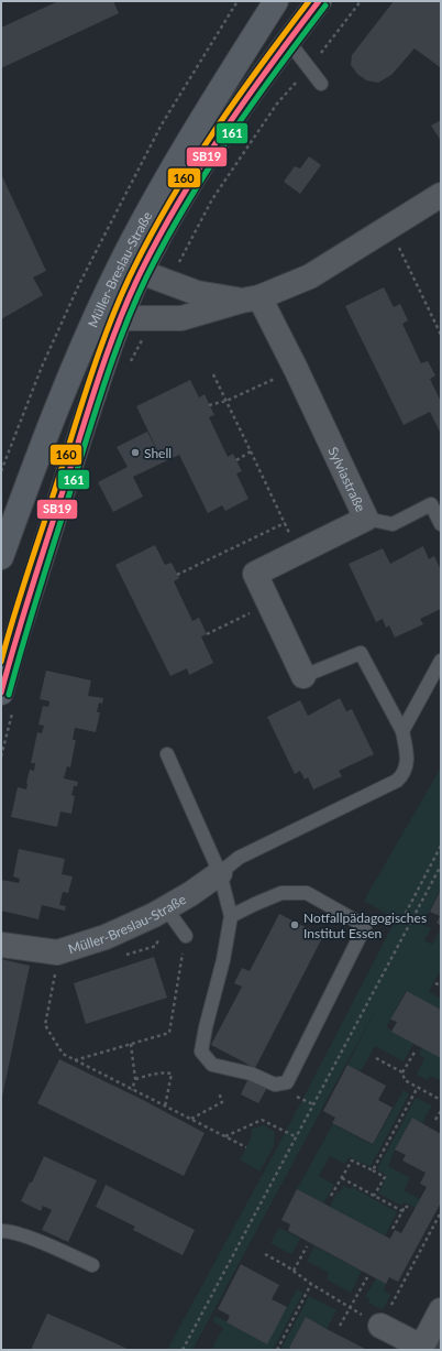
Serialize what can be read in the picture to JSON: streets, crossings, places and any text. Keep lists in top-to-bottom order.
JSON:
{
  "streets": {
    "main road": ["Müller-Breslau-Straße"],
    "street": ["Sylviastraße"]
  },
  "places": ["Shell", "Notfallpädagogisches Institut Essen"],
  "lines": ["transit line SB19", "transit line 160", "transit line 161"]
}
